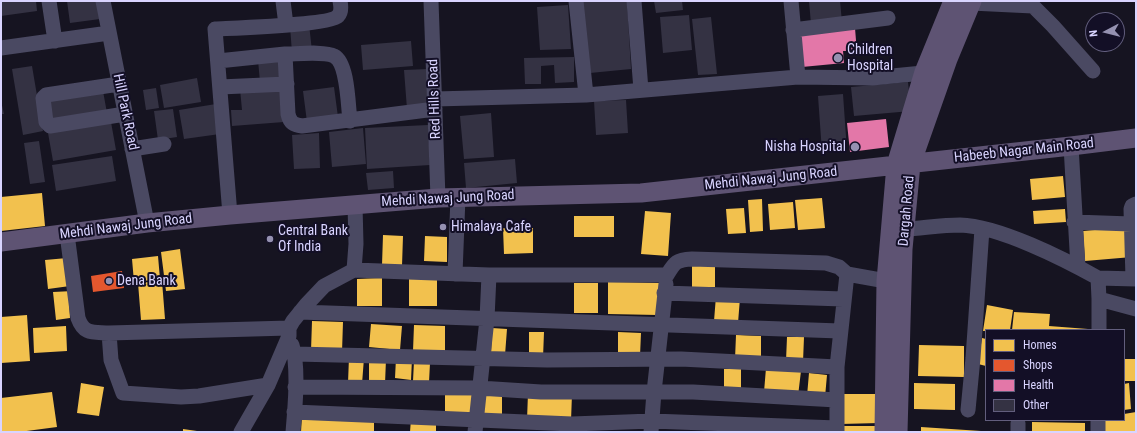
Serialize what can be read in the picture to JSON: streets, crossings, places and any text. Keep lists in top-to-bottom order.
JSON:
{
  "streets": {
    "main road": ["Habeeb Nagar Main Road", "Mehdi Nawaj Jung Road", "Dargah Road"],
    "street": ["Red Hills Road", "Hill Park Road"]
  },
  "crossings": [
    ["Red Hills Road", "Mehdi Nawaj Jung Road"],
    ["Hill Park Road", "Mehdi Nawaj Jung Road"],
    ["Habeeb Nagar Main Road", "Mehdi Nawaj Jung Road"],
    ["Habeeb Nagar Main Road", "Dargah Road"],
    ["Mehdi Nawaj Jung Road", "Dargah Road"]
  ],
  "places": [
    "Children Hospital",
    "Nisha Hospital",
    "Himalaya Cafe",
    "Central Bank Of India",
    "Dena Bank"
  ],
  "legend": [
    "Homes",
    "Shops",
    "Health",
    "Other"
  ],
  "north": "left"
}
